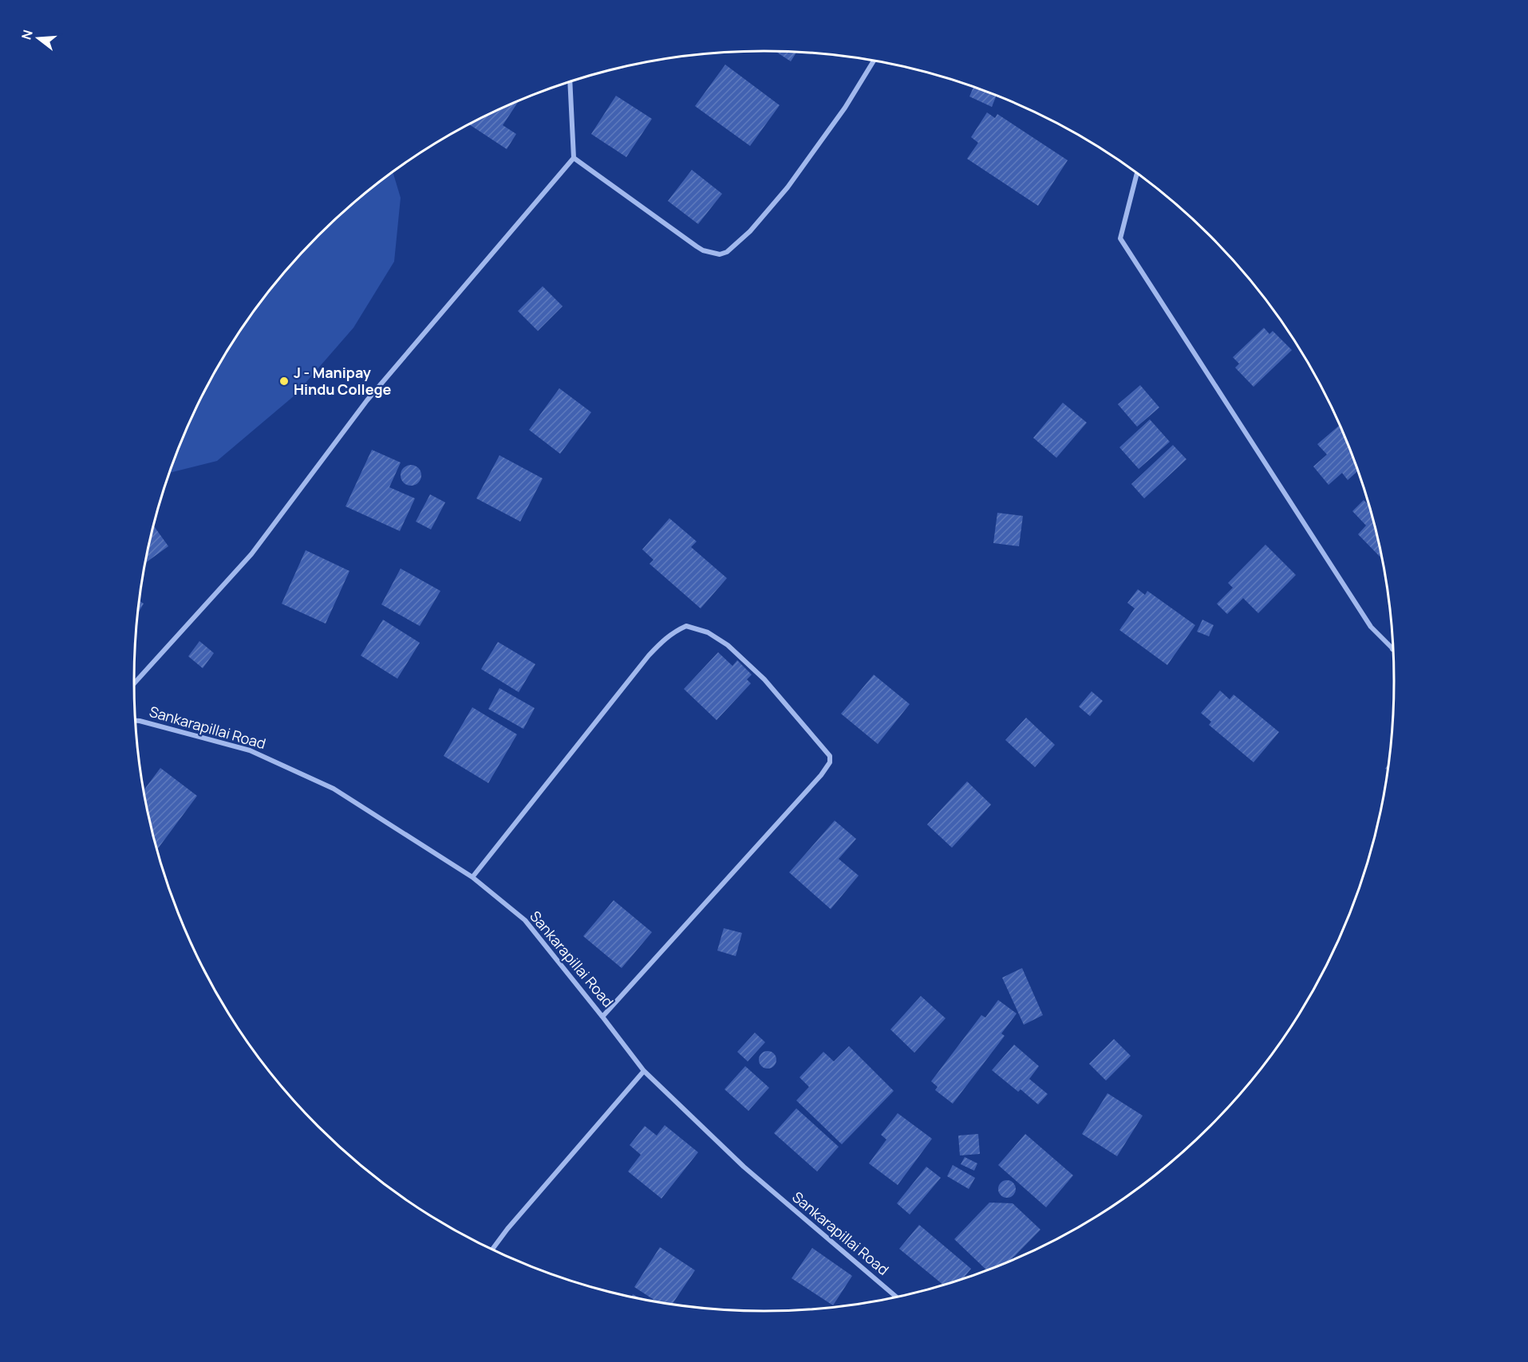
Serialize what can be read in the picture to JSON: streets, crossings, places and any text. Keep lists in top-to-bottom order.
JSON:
{
  "streets": {
    "street": ["Sankarapillai Road"]
  },
  "places": ["J - Manipay Hindu College"],
  "north": "left"
}
